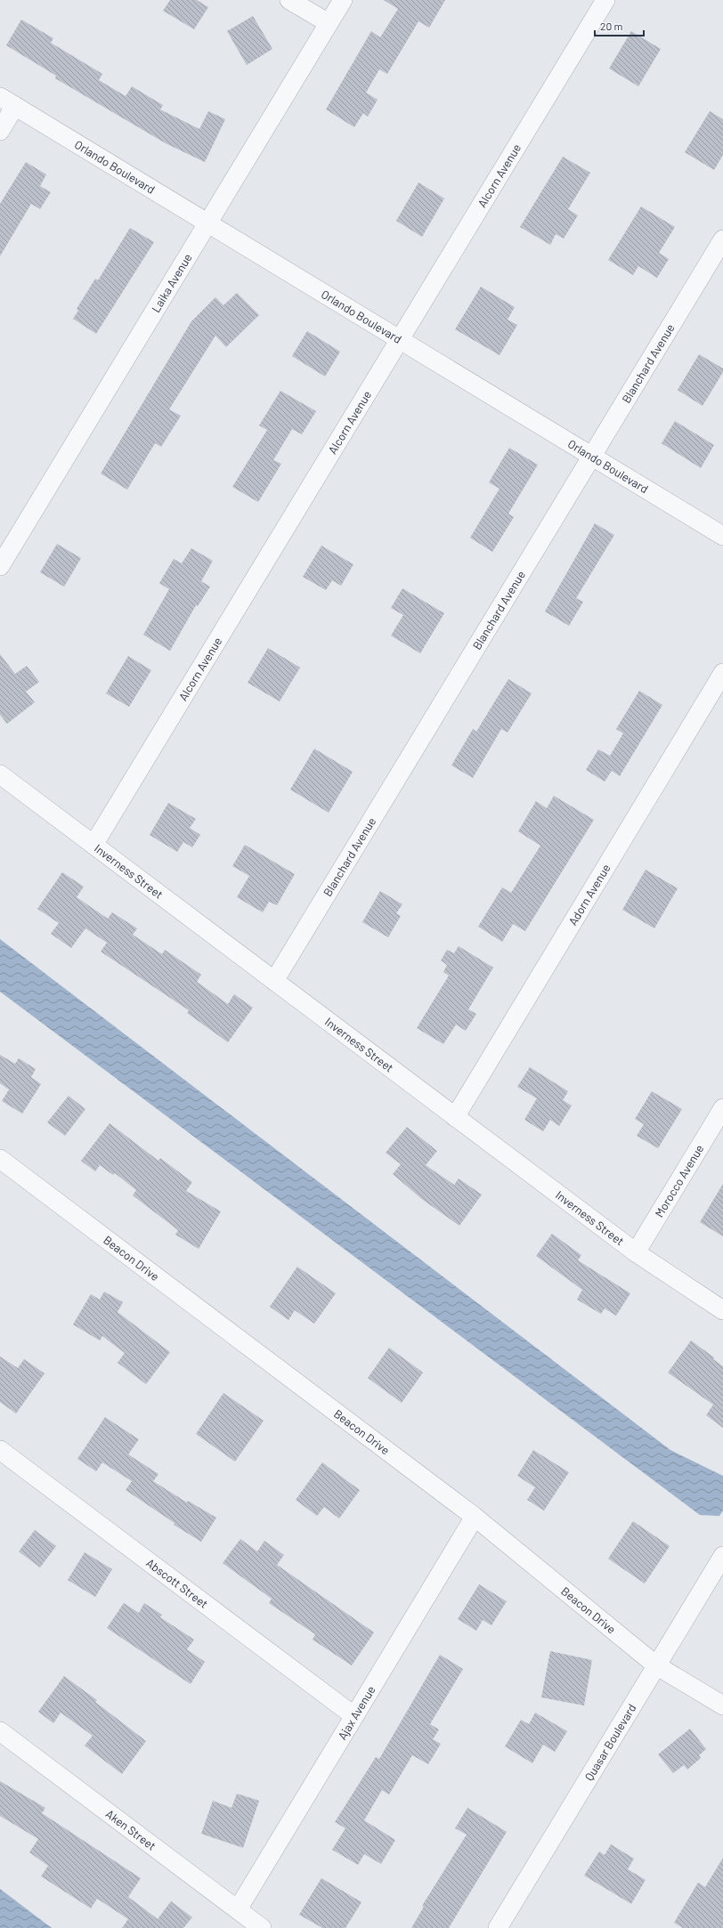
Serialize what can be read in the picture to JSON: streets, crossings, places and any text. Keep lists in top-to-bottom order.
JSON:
{
  "streets": {
    "street": [
      "Orlando Boulevard",
      "Alcorn Avenue",
      "Laika Avenue",
      "Blanchard Avenue",
      "Inverness Street",
      "Adorn Avenue",
      "Morocco Avenue",
      "Beacon Drive",
      "Abscott Street",
      "Ajax Avenue",
      "Quasar Boulevard",
      "Aken Street"
    ]
  },
  "crossings": [
    ["Orlando Boulevard", "Alcorn Avenue"],
    ["Orlando Boulevard", "Laika Avenue"],
    ["Orlando Boulevard", "Blanchard Avenue"],
    ["Alcorn Avenue", "Inverness Street"],
    ["Blanchard Avenue", "Inverness Street"],
    ["Inverness Street", "Adorn Avenue"],
    ["Inverness Street", "Morocco Avenue"],
    ["Beacon Drive", "Ajax Avenue"],
    ["Beacon Drive", "Quasar Boulevard"],
    ["Abscott Street", "Ajax Avenue"],
    ["Ajax Avenue", "Aken Street"]
  ],
  "scale_bar": "20 m"
}
